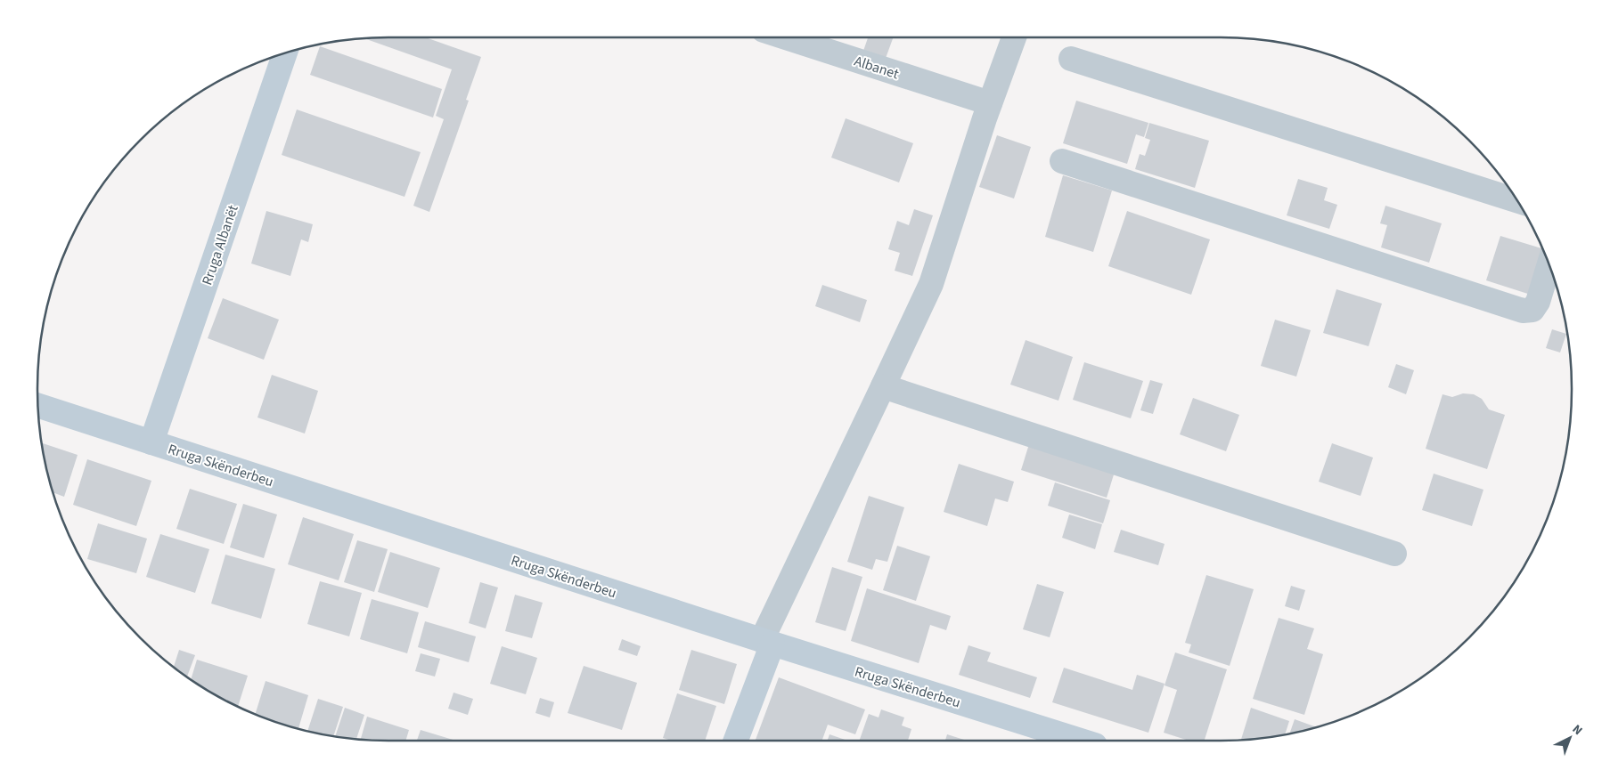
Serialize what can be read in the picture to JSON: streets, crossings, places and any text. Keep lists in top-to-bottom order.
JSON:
{
  "streets": {
    "main road": ["Rruga Albanët", "Rruga Skënderbeu"],
    "street": ["Albanet"]
  },
  "crossings": [
    ["Rruga Albanët", "Rruga Skënderbeu"]
  ],
  "north": "top right"
}
